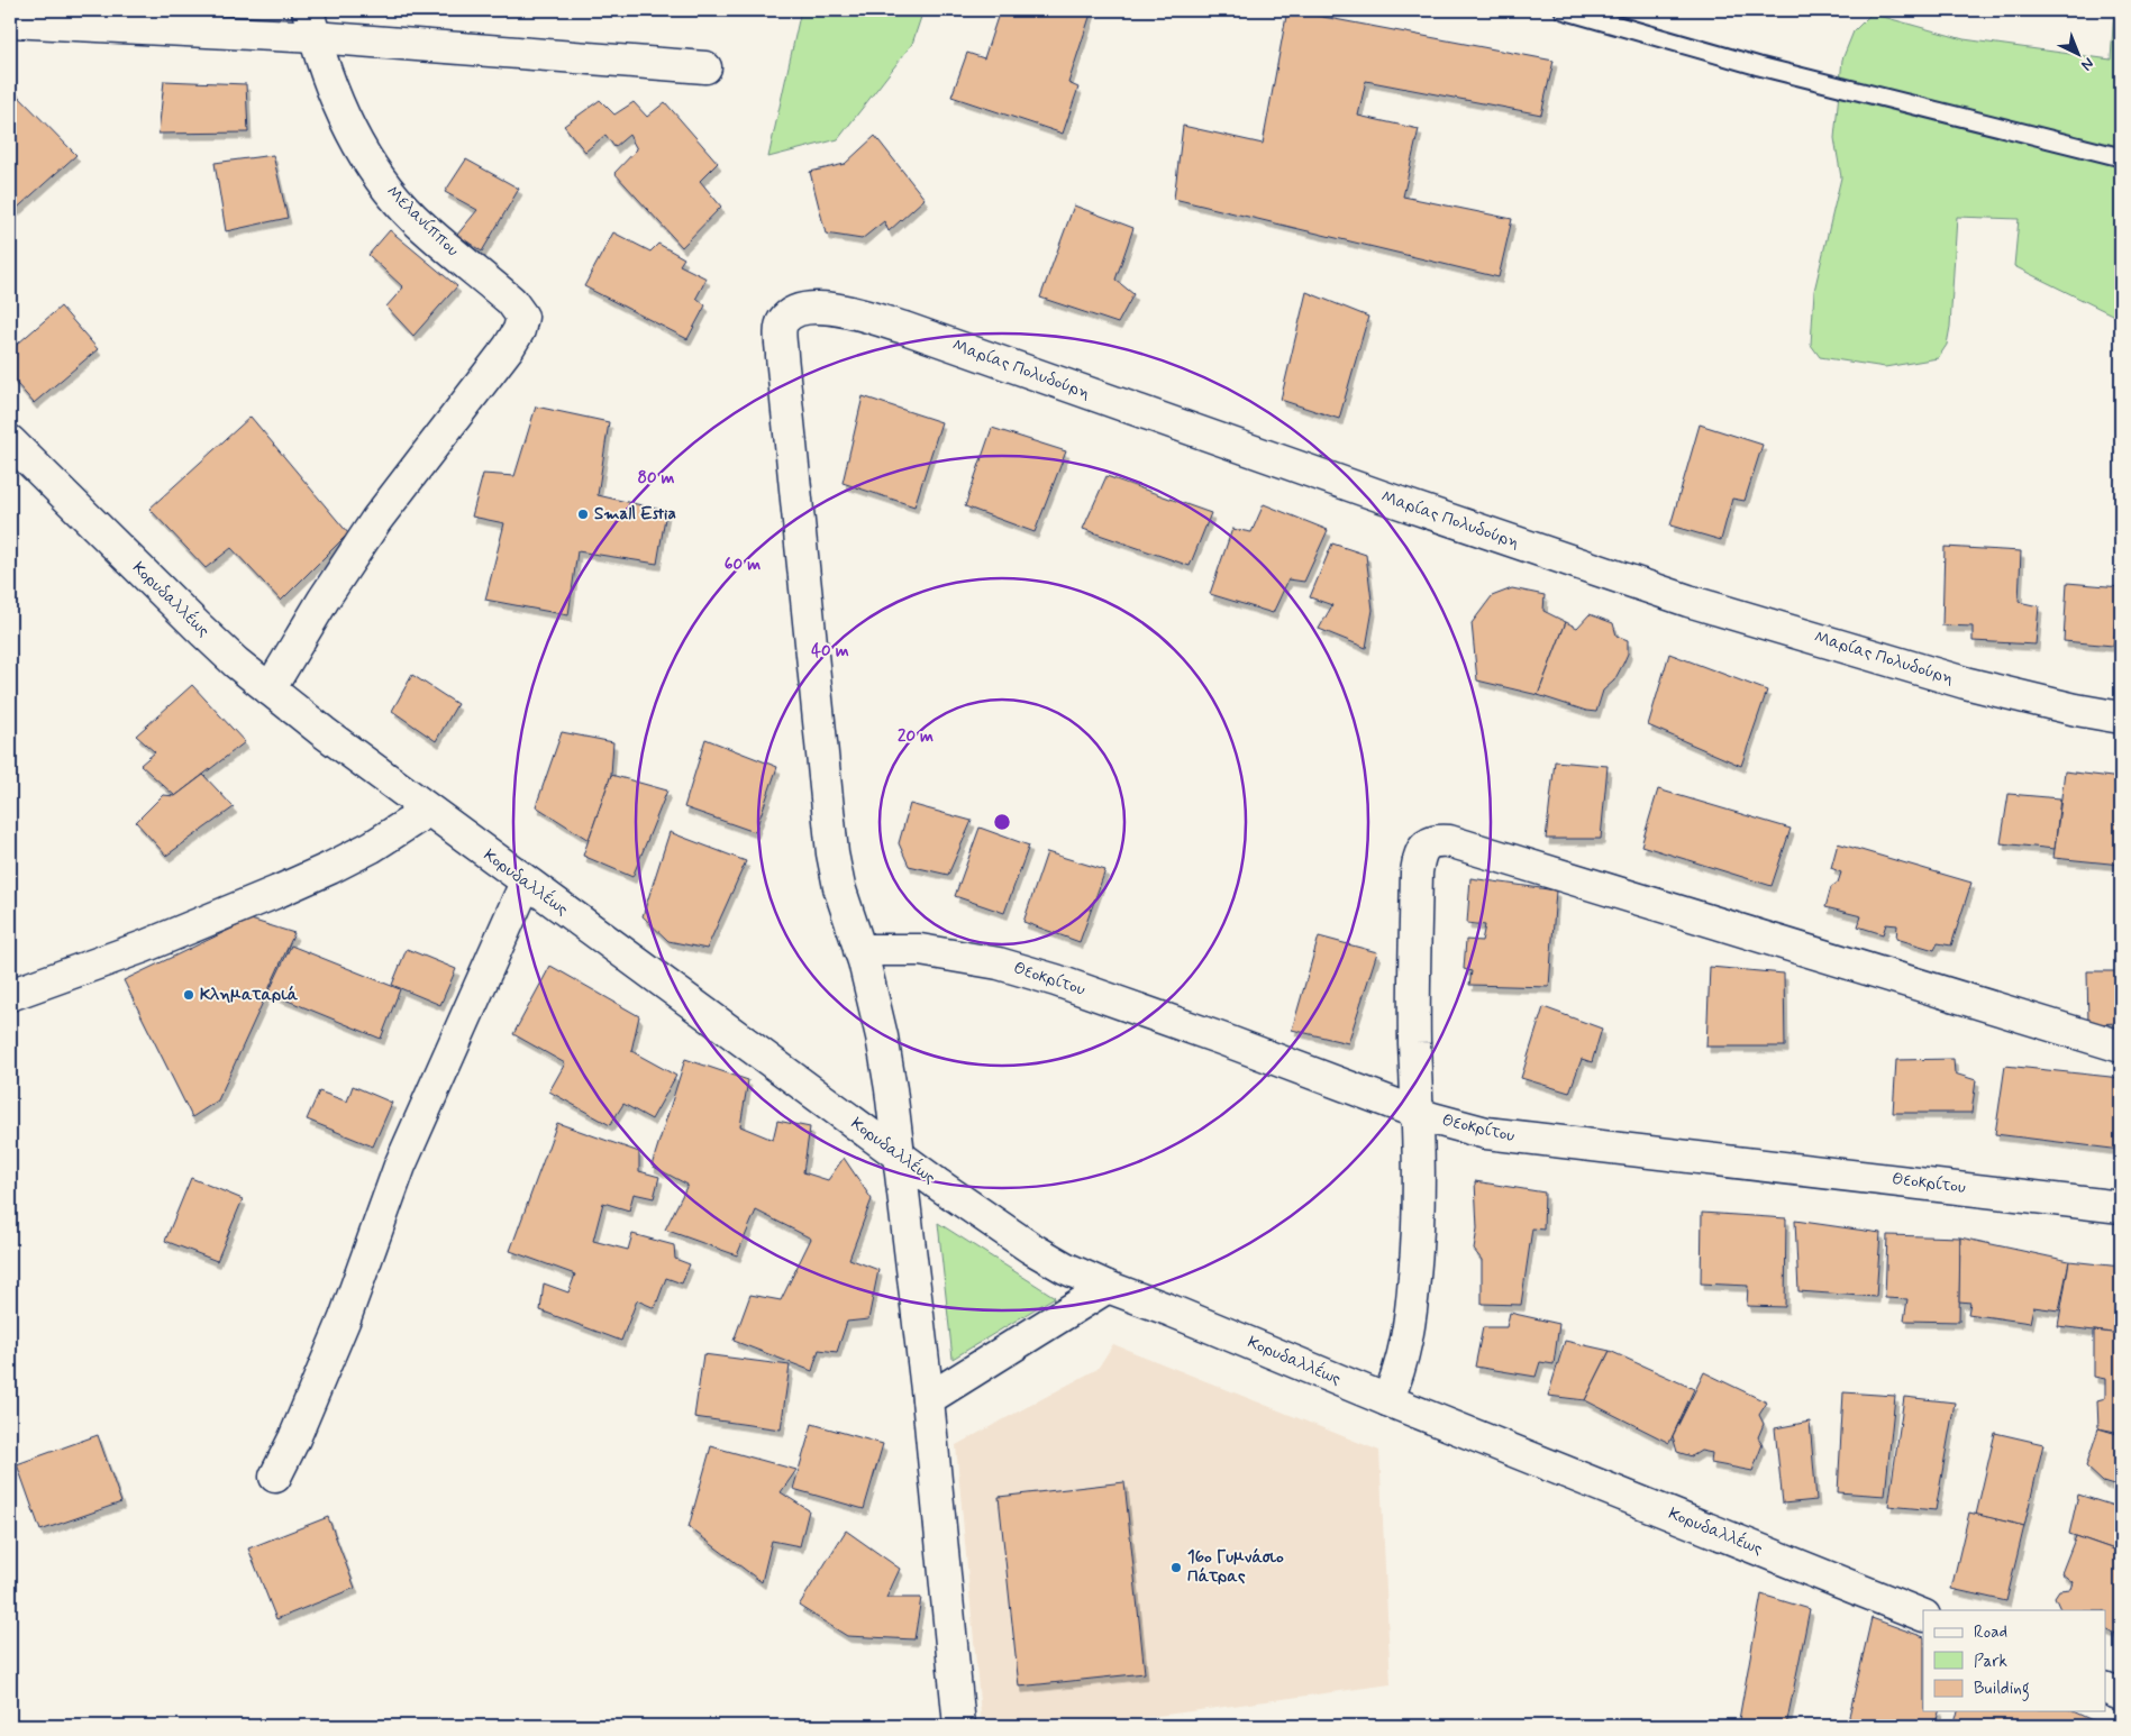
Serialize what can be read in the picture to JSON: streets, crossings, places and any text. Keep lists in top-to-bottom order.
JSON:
{
  "streets": {
    "street": [
      "Μελανίππου",
      "Μαρίας Πολυδούρη",
      "Κορυδαλλέως",
      "Θεοκρίτου"
    ]
  },
  "crossings": [
    ["Μελανίππου", "Κορυδαλλέως"],
    ["Μαρίας Πολυδούρη", "Θεοκρίτου"]
  ],
  "places": ["Small Estia", "Κληματαριά", "16ο Γυμνάσιο Πάτρας"],
  "legend": ["Road", "Park", "Building"],
  "north": "bottom right",
  "rings": [
    "80 m",
    "60 m",
    "40 m",
    "20 m"
  ]
}
